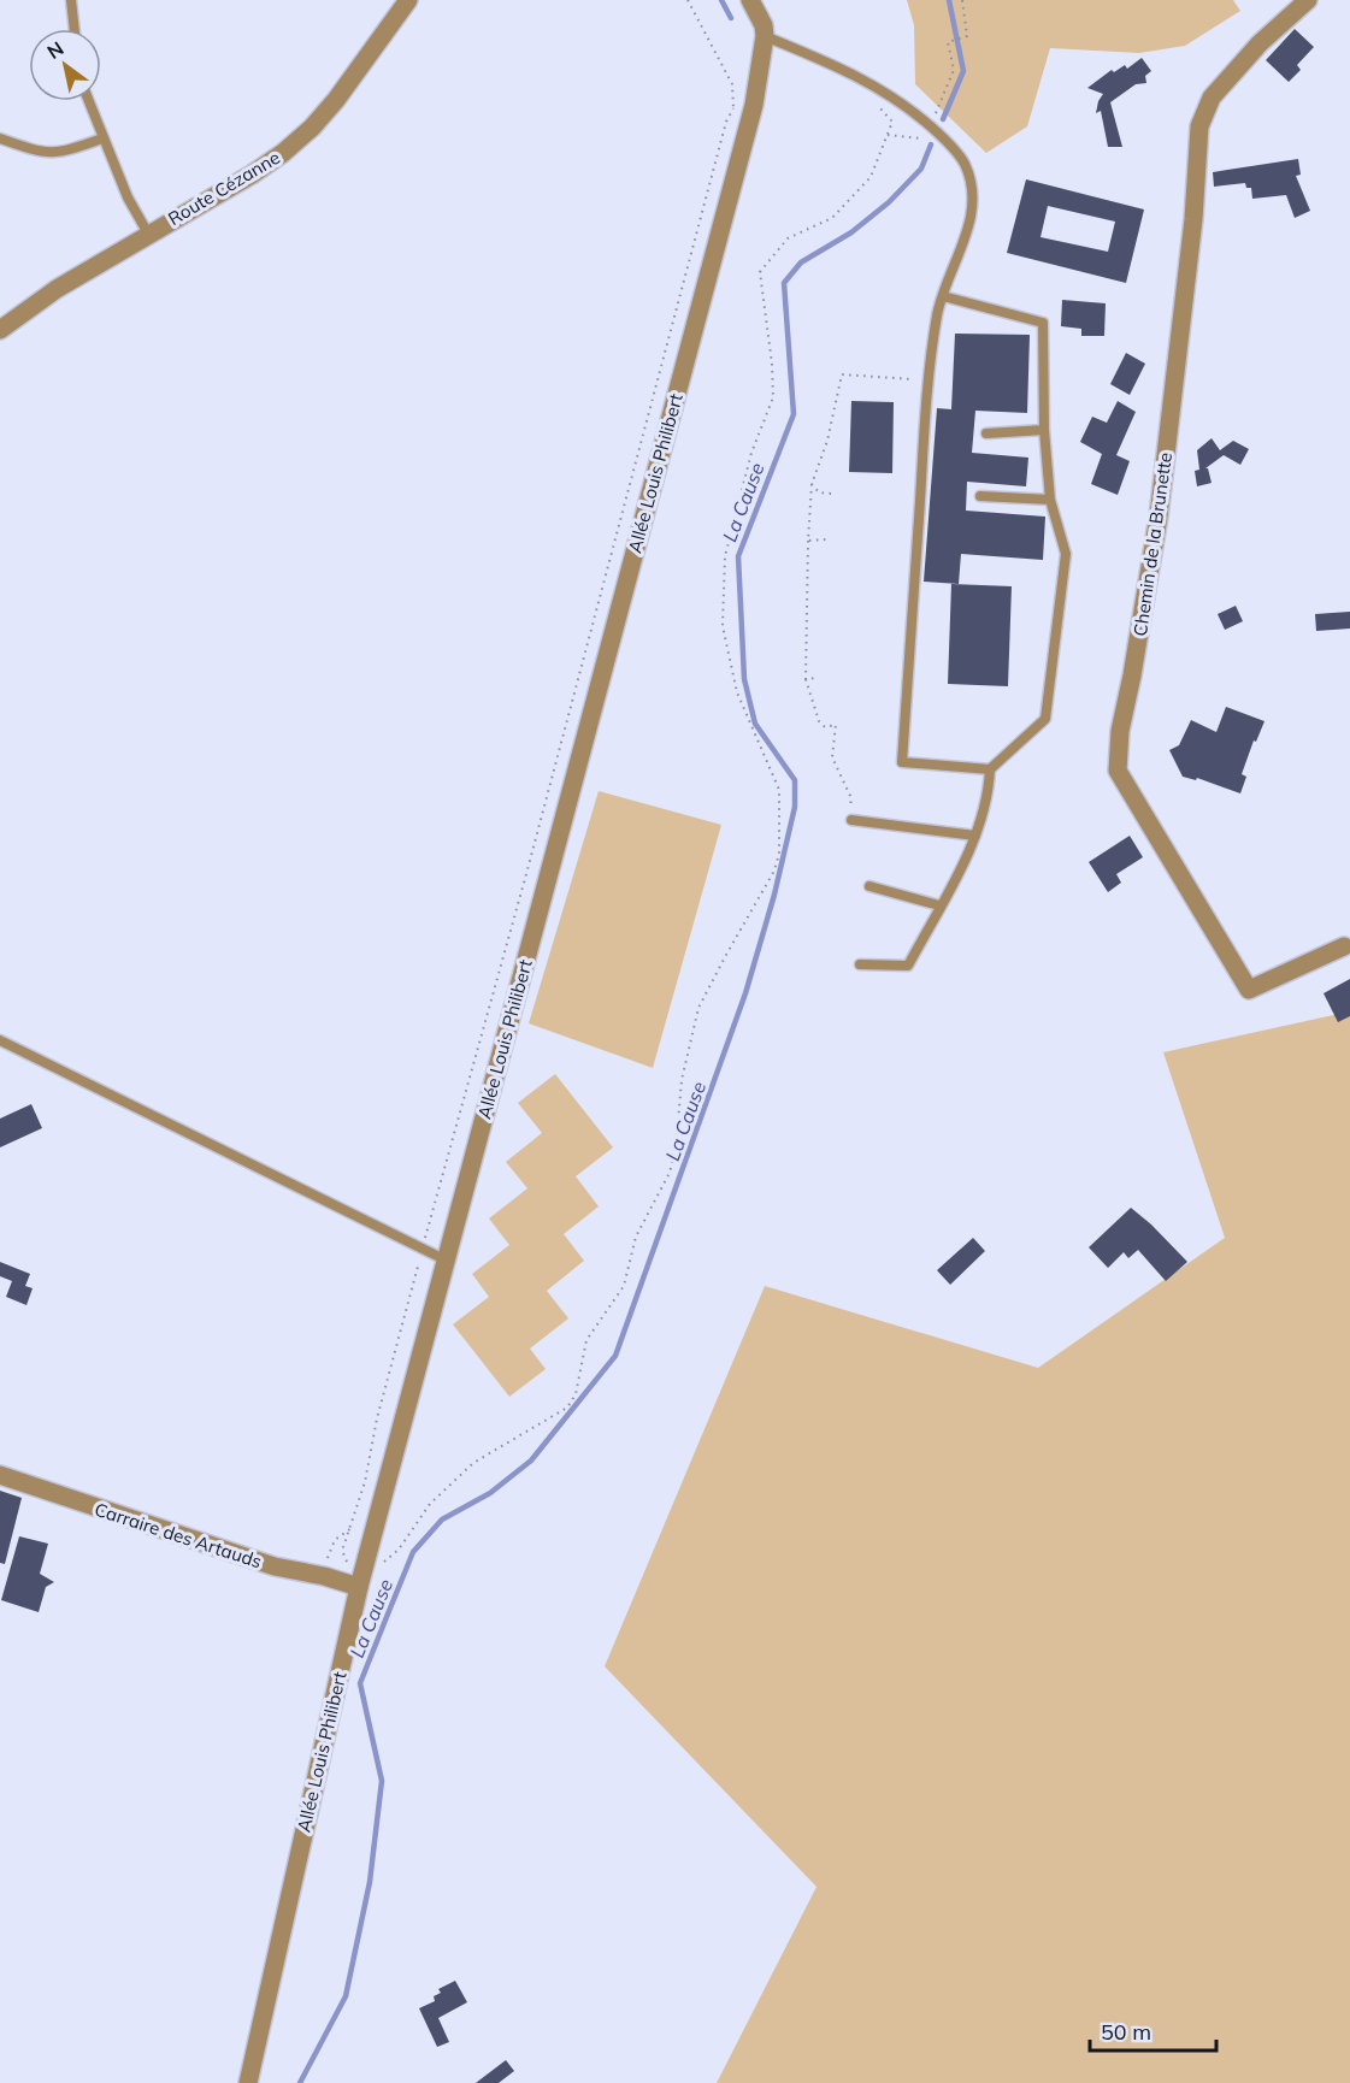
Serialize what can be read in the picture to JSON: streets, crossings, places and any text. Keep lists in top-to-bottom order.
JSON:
{
  "streets": {
    "street": [
      "Route Cézanne",
      "Allée Louis Philibert",
      "Chemin de la Brunette",
      "Carraire des Artauds"
    ]
  },
  "crossings": [
    ["Allée Louis Philibert", "Carraire des Artauds"]
  ],
  "water": ["La Cause"],
  "scale_bar": "50 m",
  "north": "top left"
}
